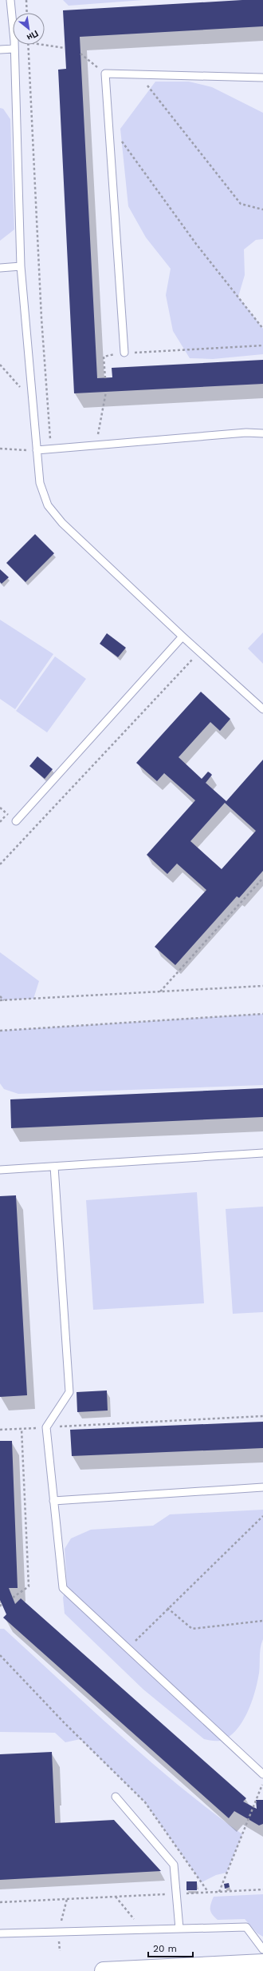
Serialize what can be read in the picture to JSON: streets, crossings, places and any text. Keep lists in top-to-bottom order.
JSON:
{
  "scale_bar": "20 m",
  "north": "bottom right"
}
